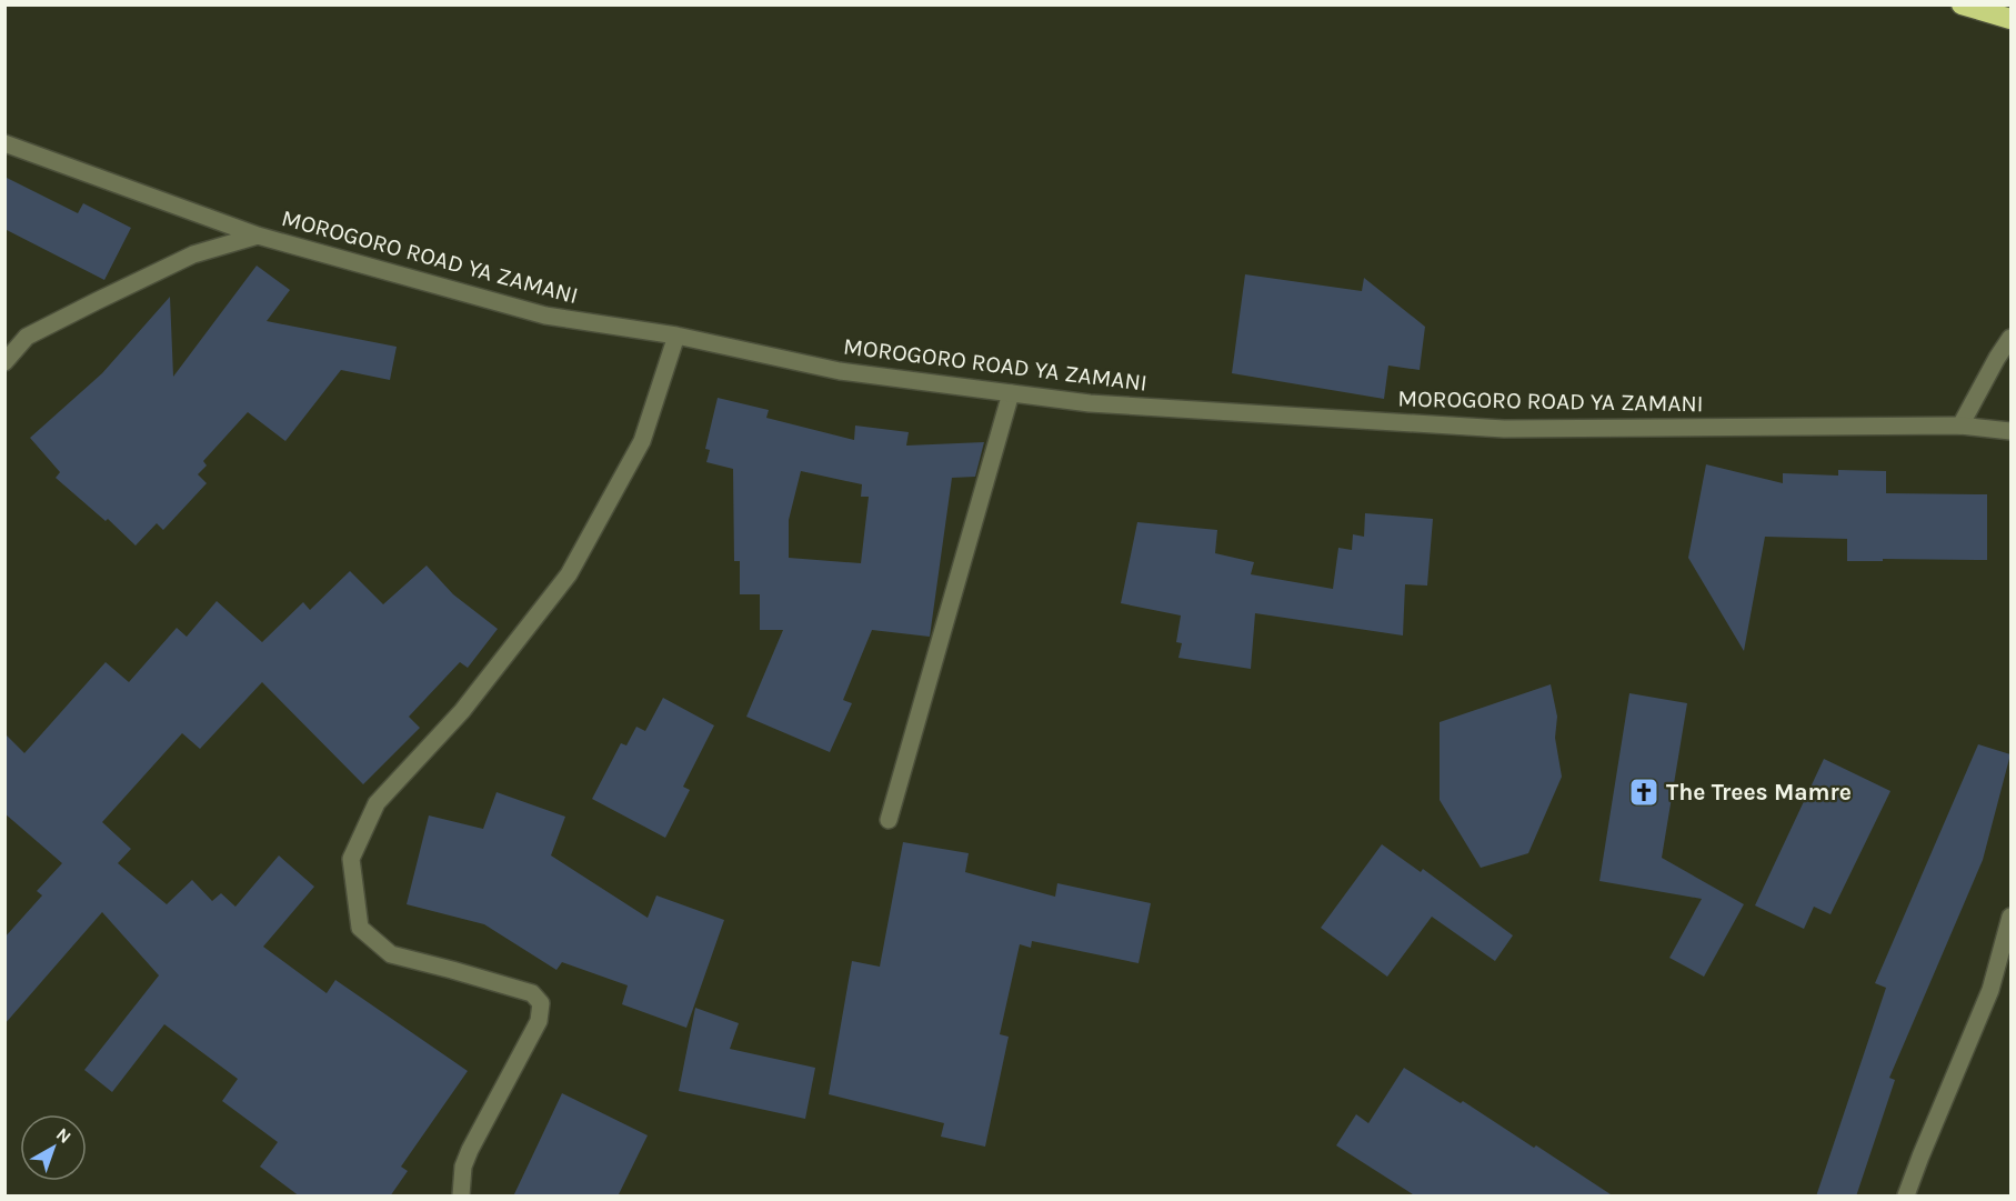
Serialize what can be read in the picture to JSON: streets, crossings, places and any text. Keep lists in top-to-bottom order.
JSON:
{
  "streets": {
    "street": ["MOROGORO ROAD YA ZAMANI"]
  },
  "places": {
    "church": ["The Trees Mamre"]
  },
  "north": "top right"
}
